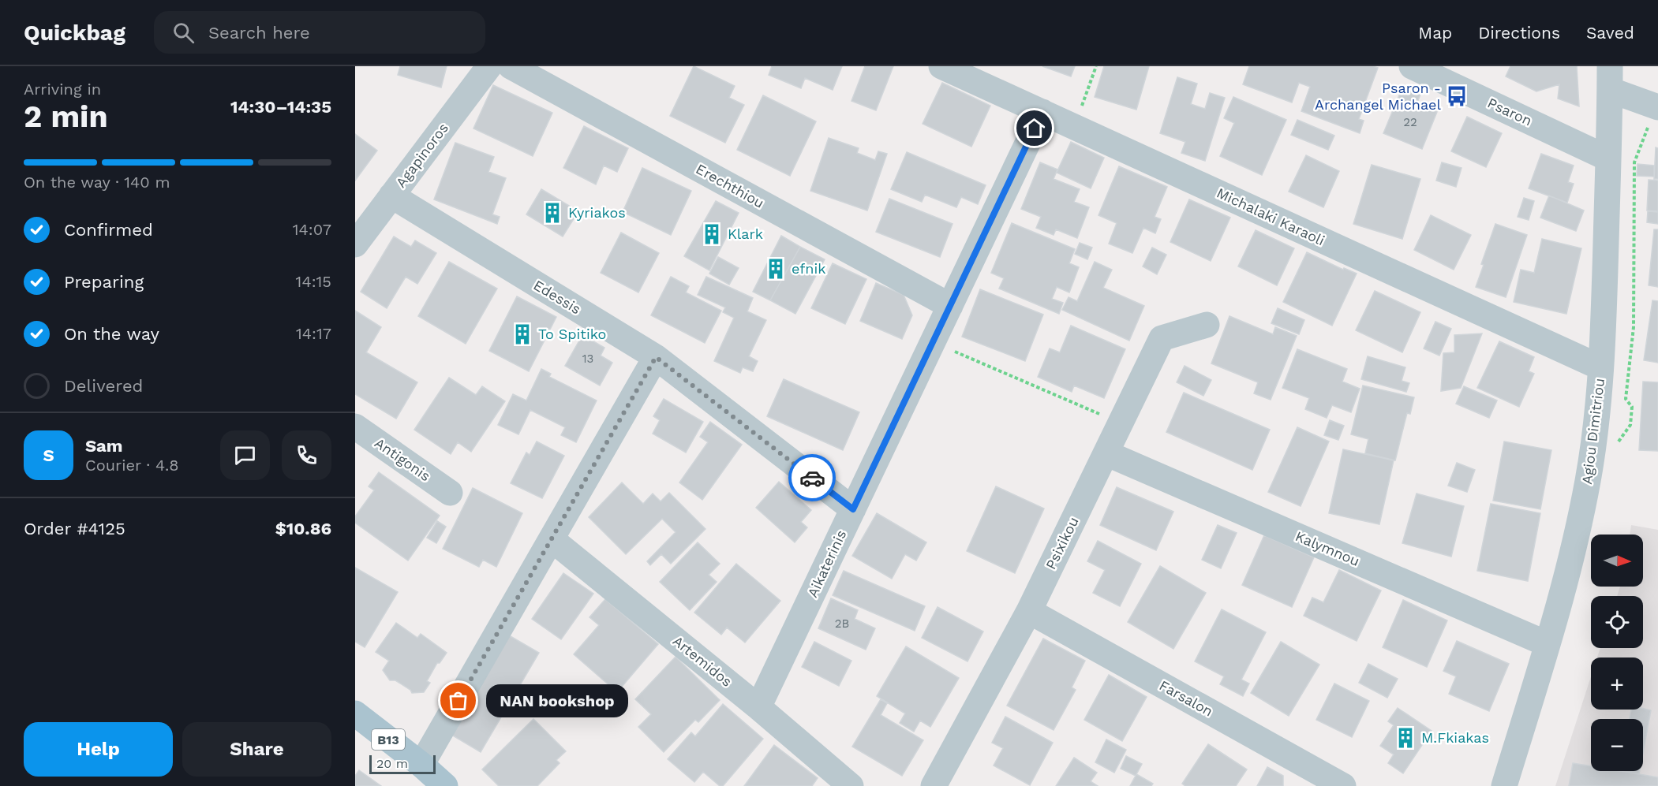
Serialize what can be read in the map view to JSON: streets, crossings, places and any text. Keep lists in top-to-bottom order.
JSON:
{
  "streets": {
    "main road": ["B13"],
    "street": [
      "Psaron",
      "Agapinoros",
      "Erechthiou",
      "Michalaki Karaoli",
      "Edessis",
      "Agiou Dimitriou",
      "Antigonis",
      "Psixikou",
      "Kalymnou",
      "Aikaterinis",
      "Artemidos",
      "Farsalon"
    ]
  },
  "crossings": [
    ["Psaron", "Agiou Dimitriou"],
    ["Agapinoros", "Edessis"],
    ["Erechthiou", "Aikaterinis"],
    ["Michalaki Karaoli", "Agiou Dimitriou"],
    ["Michalaki Karaoli", "Aikaterinis"],
    ["Edessis", "Aikaterinis"],
    ["Agiou Dimitriou", "Kalymnou"],
    ["Psixikou", "Kalymnou"],
    ["Psixikou", "Farsalon"],
    ["Aikaterinis", "Artemidos"]
  ],
  "places": {
    "bus stop": ["Psaron - Archangel Michael"],
    "building": [
      "Kyriakos",
      "Klark",
      "efnik",
      "To Spitiko",
      "M.Fkiakas"
    ],
    "other": ["NAN bookshop"]
  },
  "house_numbers": ["22", "13", "2B"],
  "scale_bar": "20 m",
  "north": "right",
  "page": {
    "header": "Quickbag",
    "search": "Search here",
    "nav": ["Map", "Directions", "Saved"],
    "heading": ["2 min", "Arriving in", "14:30–14:35"],
    "panel": [
      "Sam",
      "Courier · 4.8",
      "Order #4125",
      "$10.86"
    ],
    "bar": "On the way · 140 m",
    "list": [
      ["Confirmed", "14:07"],
      ["Preparing", "14:15"],
      ["On the way", "14:17"],
      "Delivered"
    ],
    "round": "S",
    "map_buttons": ["+", "−"],
    "bubble": "NAN bookshop",
    "buttons": ["Help", "Share"],
    "scale": "20 m"
  }
}
